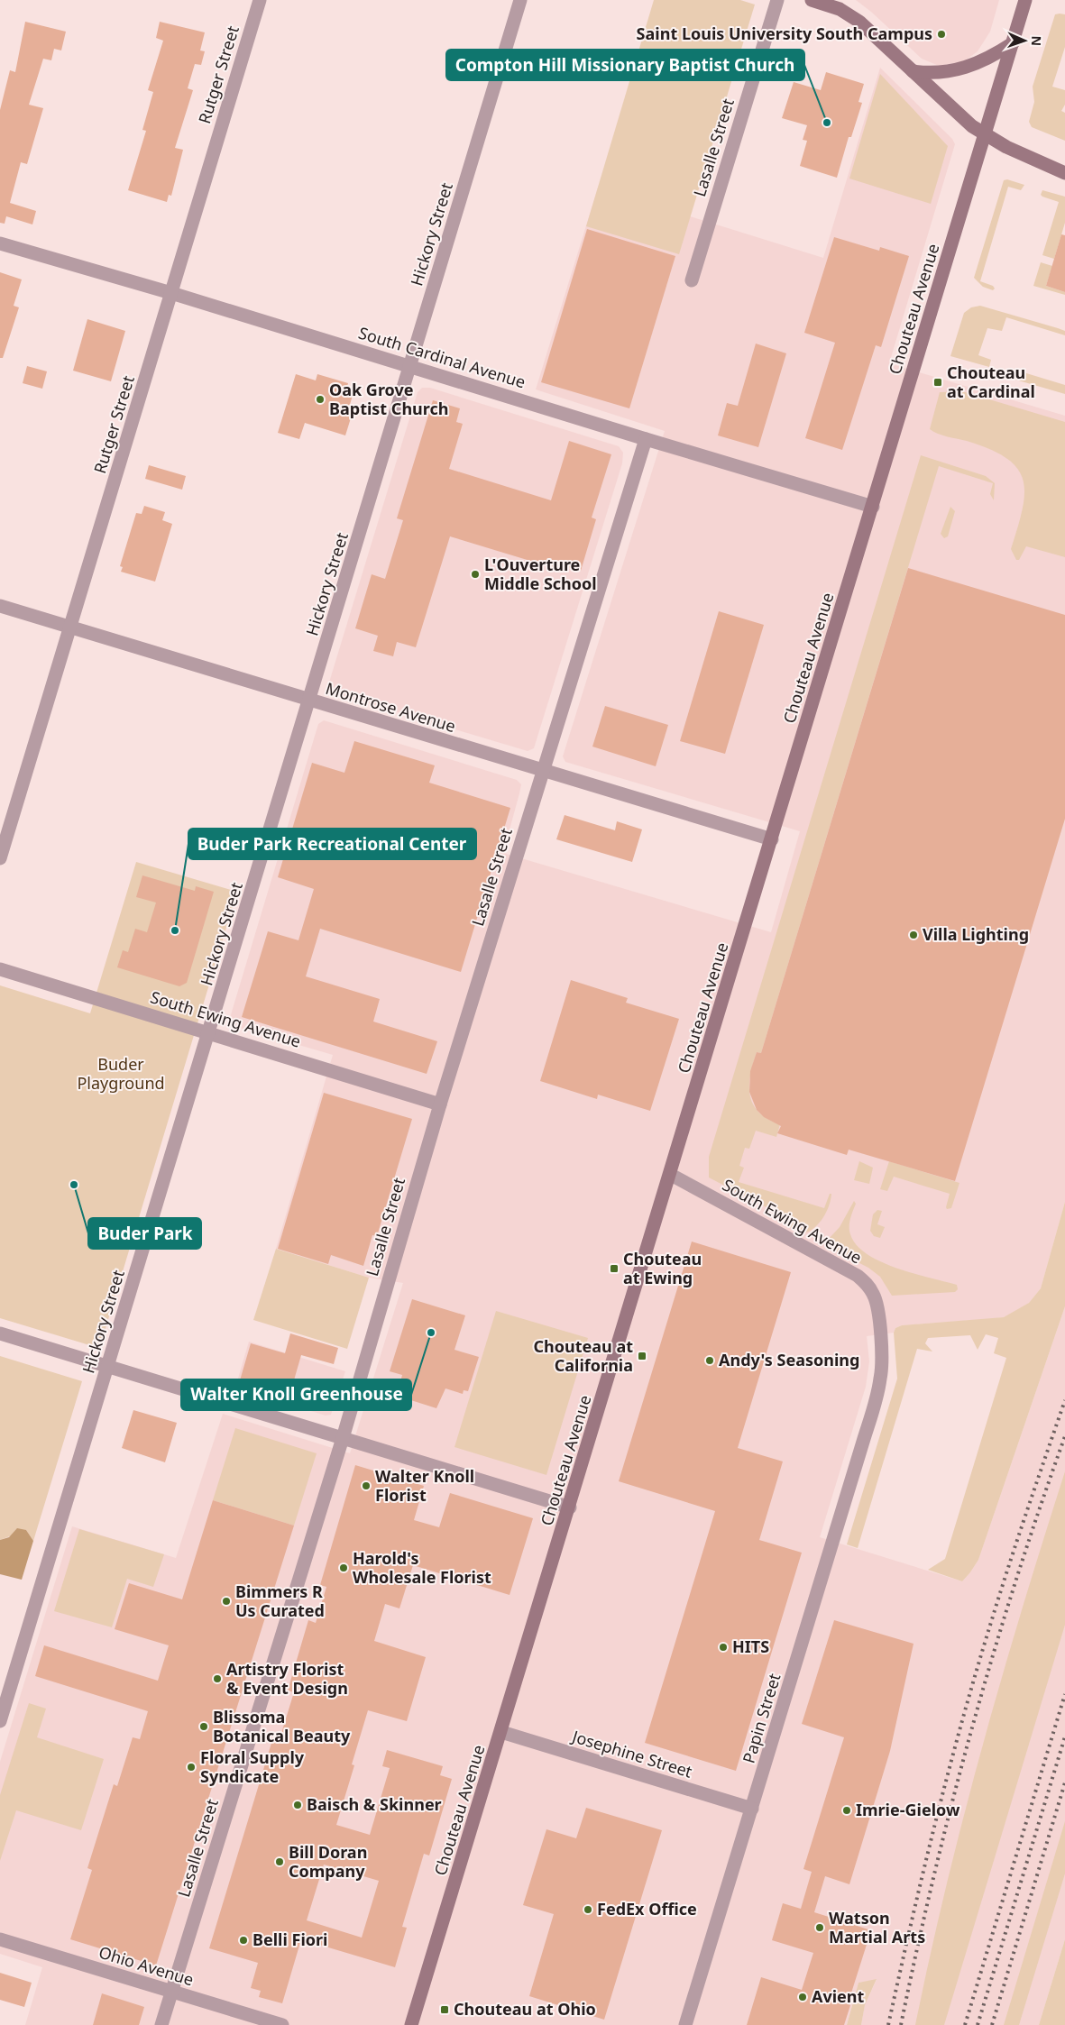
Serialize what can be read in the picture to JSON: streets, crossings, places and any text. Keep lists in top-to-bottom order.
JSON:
{
  "streets": {
    "main road": ["Chouteau Avenue"],
    "street": [
      "Rutger Street",
      "Lasalle Street",
      "Hickory Street",
      "South Cardinal Avenue",
      "Montrose Avenue",
      "South Ewing Avenue",
      "Papin Street",
      "Josephine Street",
      "Ohio Avenue"
    ]
  },
  "crossings": [
    ["Rutger Street", "South Cardinal Avenue"],
    ["Rutger Street", "Montrose Avenue"],
    ["Lasalle Street", "South Cardinal Avenue"],
    ["Lasalle Street", "Montrose Avenue"],
    ["Lasalle Street", "South Ewing Avenue"],
    ["Lasalle Street", "Ohio Avenue"],
    ["Hickory Street", "South Cardinal Avenue"],
    ["Hickory Street", "Montrose Avenue"],
    ["Hickory Street", "South Ewing Avenue"],
    ["Chouteau Avenue", "South Cardinal Avenue"],
    ["Chouteau Avenue", "Montrose Avenue"],
    ["Chouteau Avenue", "South Ewing Avenue"],
    ["Chouteau Avenue", "Josephine Street"],
    ["South Ewing Avenue", "Papin Street"],
    ["Papin Street", "Josephine Street"]
  ],
  "parks": ["Buder Playground"],
  "places": {
    "other": [
      "Saint Louis University South Campus",
      "Compton Hill Missionary Baptist Church",
      "Oak Grove Baptist Church",
      "L'Ouverture Middle School",
      "Buder Park Recreational Center",
      "Villa Lighting",
      "Buder Park",
      "Walter Knoll Greenhouse",
      "Andy's Seasoning",
      "Walter Knoll Florist",
      "Harold's Wholesale Florist",
      "Bimmers R Us Curated",
      "HITS",
      "Artistry Florist & Event Design",
      "Blissoma Botanical Beauty",
      "Floral Supply Syndicate",
      "Baisch & Skinner",
      "Imrie-Gielow",
      "Bill Doran Company",
      "FedEx Office",
      "Watson Martial Arts",
      "Belli Fiori",
      "Avient"
    ],
    "transit": [
      "Chouteau at Cardinal",
      "Chouteau at Ewing",
      "Chouteau at California",
      "Chouteau at Ohio"
    ]
  },
  "north": "right"
}
